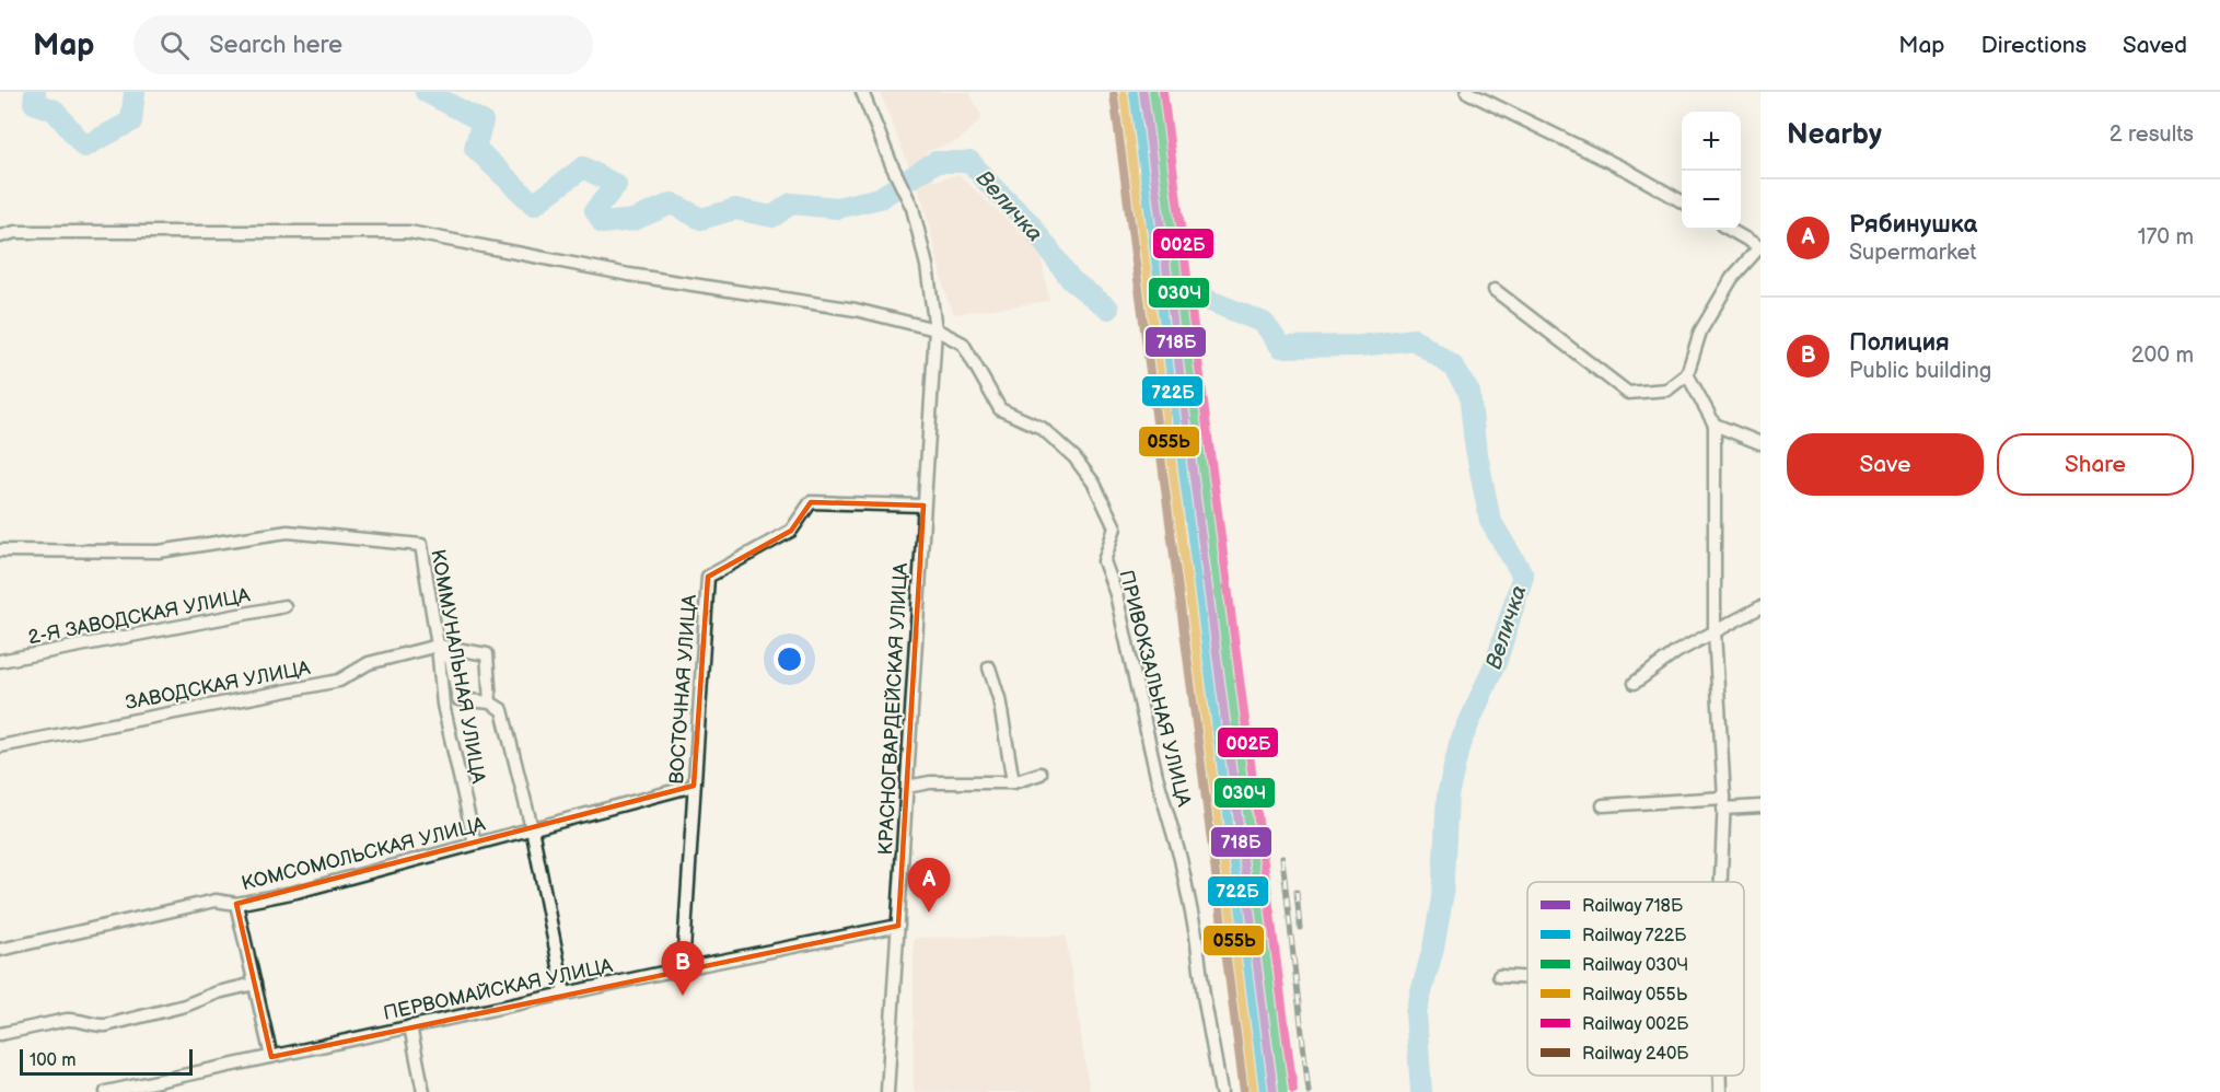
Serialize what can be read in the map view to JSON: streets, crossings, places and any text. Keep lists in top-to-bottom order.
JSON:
{
  "streets": {
    "street": [
      "2-Я ЗАВОДСКАЯ УЛИЦА",
      "КОММУНАЛЬНАЯ УЛИЦА",
      "ЗАВОДСКАЯ УЛИЦА",
      "ПРИВОКЗАЛЬНАЯ УЛИЦА",
      "ВОСТОЧНАЯ УЛИЦА",
      "КРАСНОГВАРДЕЙСКАЯ УЛИЦА",
      "КОМСОМОЛЬСКАЯ УЛИЦА",
      "ПЕРВОМАЙСКАЯ УЛИЦА"
    ]
  },
  "crossings": [
    ["КОММУНАЛЬНАЯ УЛИЦА", "ЗАВОДСКАЯ УЛИЦА"],
    ["КОММУНАЛЬНАЯ УЛИЦА", "КОМСОМОЛЬСКАЯ УЛИЦА"],
    ["ПРИВОКЗАЛЬНАЯ УЛИЦА", "КРАСНОГВАРДЕЙСКАЯ УЛИЦА"],
    ["ВОСТОЧНАЯ УЛИЦА", "КРАСНОГВАРДЕЙСКАЯ УЛИЦА"],
    ["ВОСТОЧНАЯ УЛИЦА", "КОМСОМОЛЬСКАЯ УЛИЦА"],
    ["ВОСТОЧНАЯ УЛИЦА", "ПЕРВОМАЙСКАЯ УЛИЦА"],
    ["КРАСНОГВАРДЕЙСКАЯ УЛИЦА", "ПЕРВОМАЙСКАЯ УЛИЦА"]
  ],
  "water": ["Величка"],
  "lines": [
    "rail line 718Б",
    "rail line 030Ч",
    "rail line 002Б",
    "rail line 722Б",
    "rail line 055Ь",
    "rail line 240Б"
  ],
  "legend": [
    "Railway 718Б",
    "Railway 722Б",
    "Railway 030Ч",
    "Railway 055Ь",
    "Railway 002Б",
    "Railway 240Б"
  ],
  "scale_bar": "100 m",
  "page": {
    "header": "Map",
    "search": "Search here",
    "nav": ["Map", "Directions", "Saved"],
    "heading": ["Nearby", "2 results"],
    "map_buttons": ["+", "−"],
    "list": [
      {
        "mark": "A",
        "name": "Рябинушка",
        "note": "Supermarket",
        "value": "170 m"
      },
      {
        "mark": "B",
        "name": "Полиция",
        "note": "Public building",
        "value": "200 m"
      }
    ],
    "buttons": ["Save", "Share"],
    "pins": ["A", "B"],
    "scale": "100 m"
  }
}
